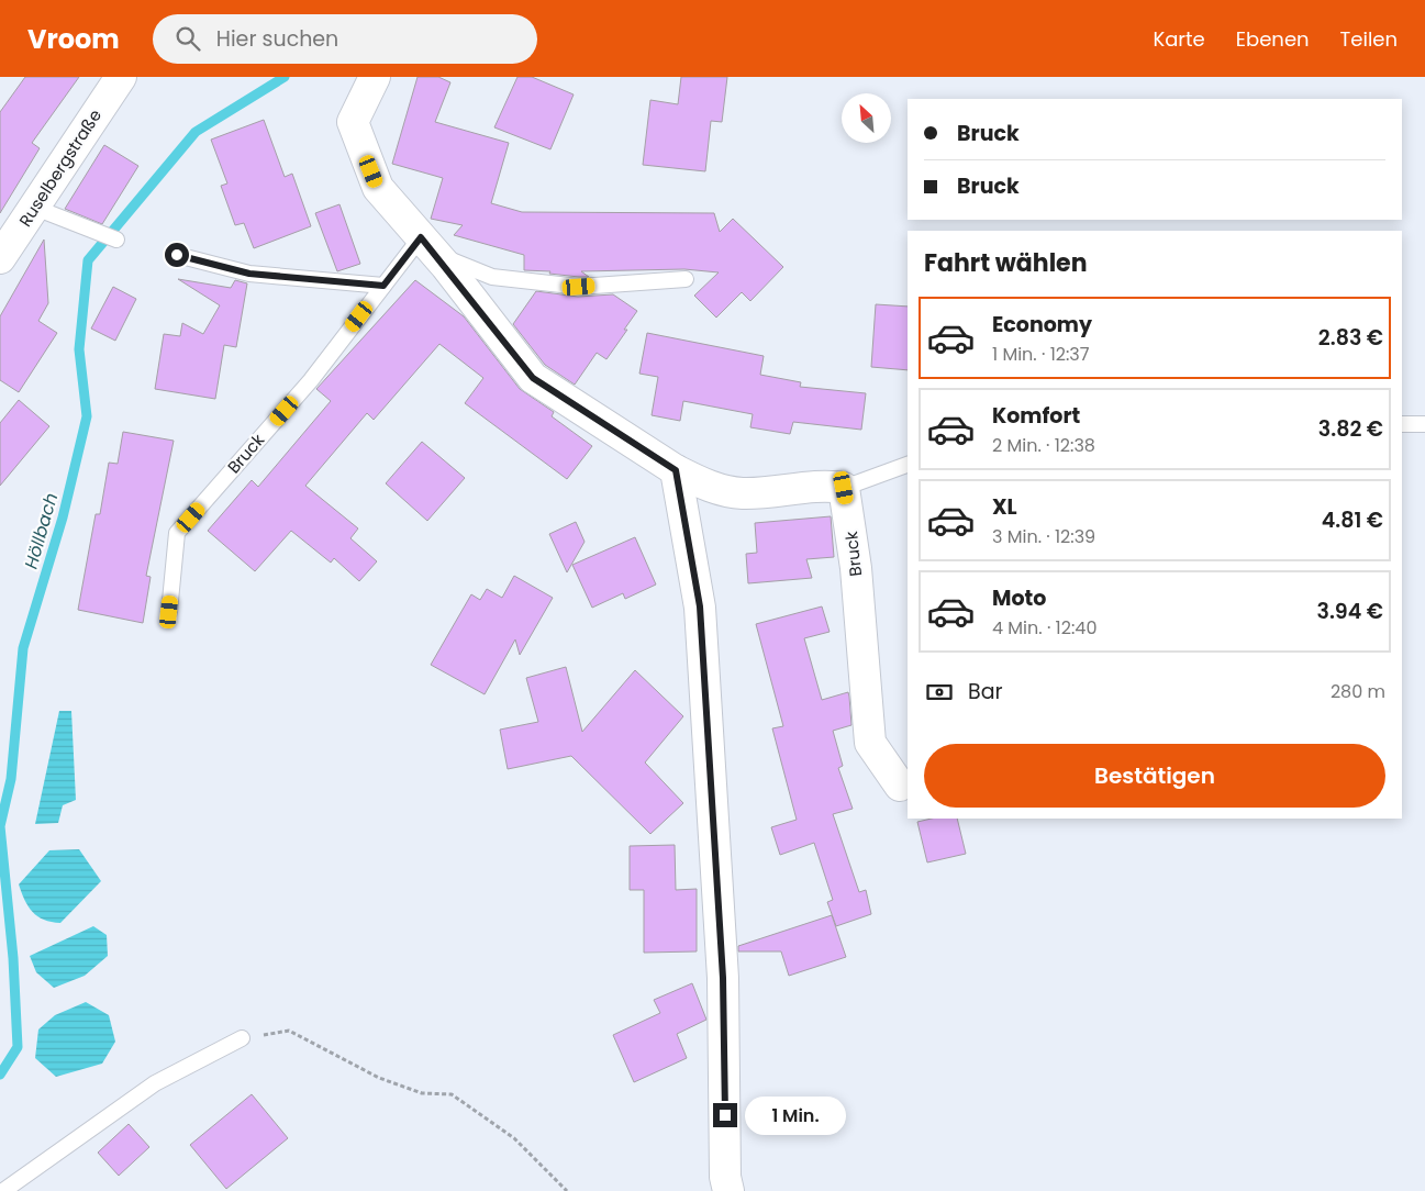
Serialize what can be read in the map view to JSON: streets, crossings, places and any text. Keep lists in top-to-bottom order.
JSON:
{
  "streets": {
    "street": ["Ruselbergstraße", "Bruck"]
  },
  "water": ["Höllbach"],
  "north": "top left",
  "page": {
    "header": "Vroom",
    "search": "Hier suchen",
    "nav": ["Karte", "Ebenen", "Teilen"],
    "banner": ["Bruck", "Bruck"],
    "heading": "Fahrt wählen",
    "list": [
      {
        "name": "Economy",
        "note": "1 Min. · 12:37",
        "value": "2.83 €"
      },
      {
        "name": "Komfort",
        "note": "2 Min. · 12:38",
        "value": "3.82 €"
      },
      {
        "name": "XL",
        "note": "3 Min. · 12:39",
        "value": "4.81 €"
      },
      {
        "name": "Moto",
        "note": "4 Min. · 12:40",
        "value": "3.94 €"
      }
    ],
    "pay": ["Bar", "280 m"],
    "buttons": "Bestätigen",
    "bubble": "1 Min."
  }
}
